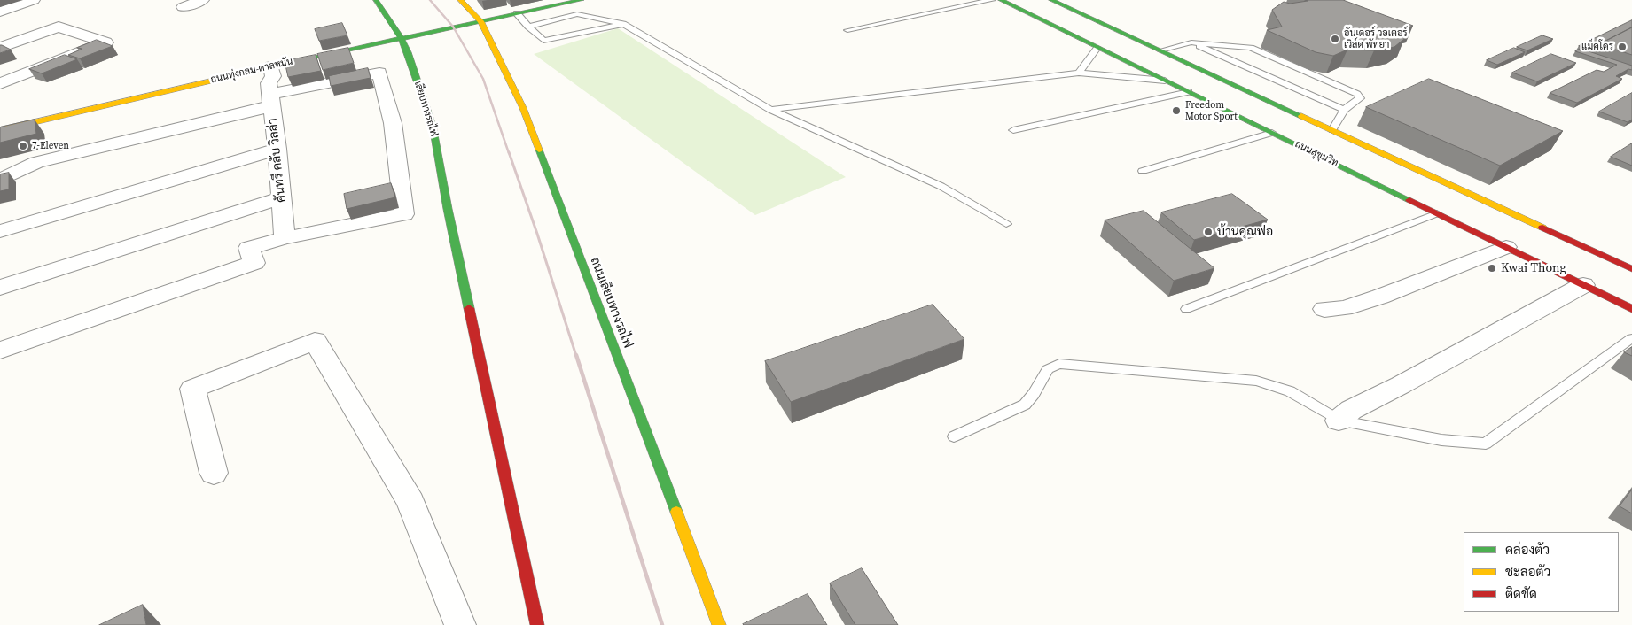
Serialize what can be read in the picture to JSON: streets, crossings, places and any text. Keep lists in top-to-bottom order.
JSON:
{
  "streets": {
    "main road": [
      "ถนนทุ่งกลม-ตาลหมัน",
      "เลียบทางรถไฟ",
      "ถนนสุขุมวิท",
      "ถนนเลียบทางรถไฟ"
    ],
    "street": ["คันทรี คลับ วิลล่า"]
  },
  "crossings": [
    ["ถนนทุ่งกลม-ตาลหมัน", "เลียบทางรถไฟ"],
    ["ถนนทุ่งกลม-ตาลหมัน", "ถนนเลียบทางรถไฟ"]
  ],
  "places": [
    "อันเดอร์ วอเตอร์ เวิล์ด พัทยา",
    "แม็คโคร",
    "Freedom Motor Sport",
    "7-Eleven",
    "บ้านคุณพ่อ",
    "Kwai Thong"
  ],
  "legend": ["คล่องตัว", "ชะลอตัว", "ติดขัด"]
}
